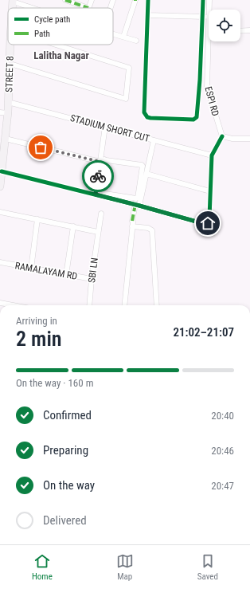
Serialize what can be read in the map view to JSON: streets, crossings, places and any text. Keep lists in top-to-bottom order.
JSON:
{
  "streets": {
    "street": [
      "STREET 8",
      "ESPI RD",
      "STADIUM SHORT CUT",
      "SBI LN",
      "RAMALAYAM RD"
    ]
  },
  "crossings": [
    ["STREET 8", "STADIUM SHORT CUT"],
    ["SBI LN", "RAMALAYAM RD"]
  ],
  "districts": ["Lalitha Nagar"],
  "legend": ["Cycle path", "Path"],
  "page": {
    "heading": ["2 min", "Arriving in", "21:02–21:07"],
    "bar": "On the way · 160 m",
    "list": [
      ["Confirmed", "20:40"],
      ["Preparing", "20:46"],
      ["On the way", "20:47"],
      "Delivered"
    ],
    "tabs": ["Home", "Map", "Saved"]
  }
}
